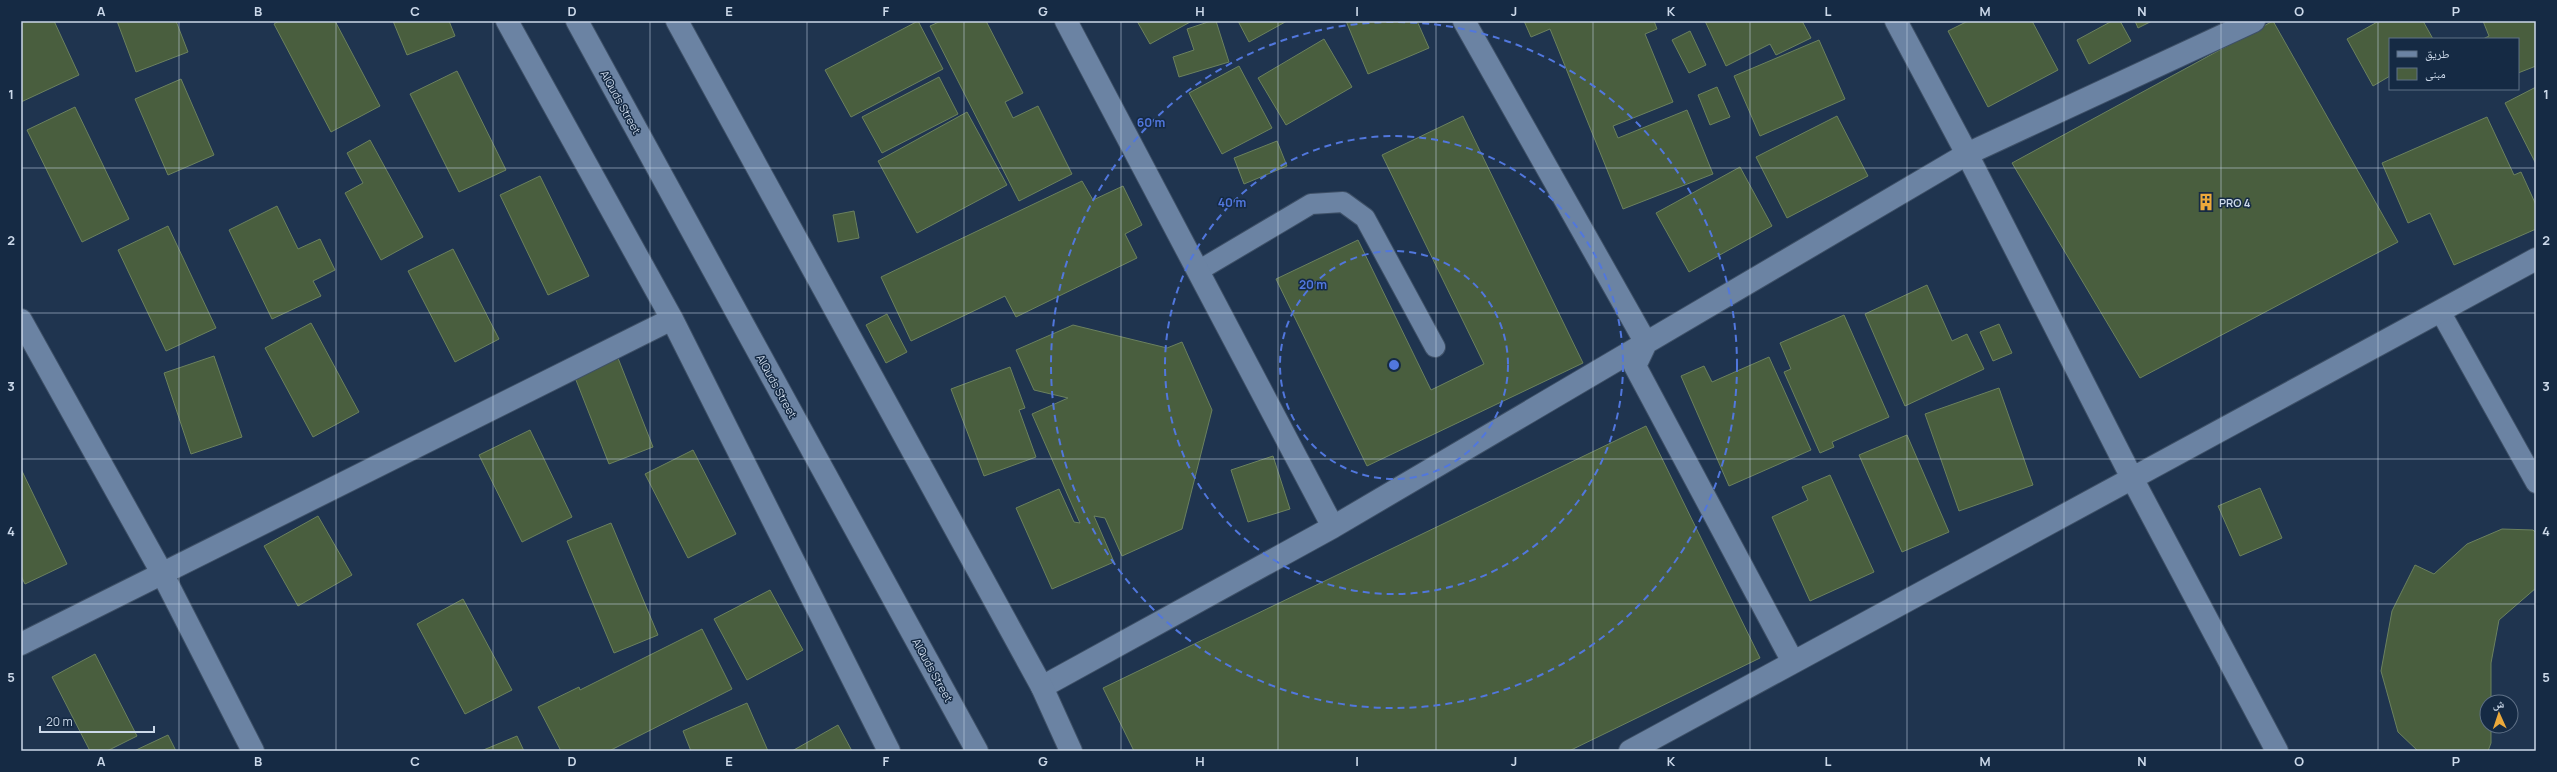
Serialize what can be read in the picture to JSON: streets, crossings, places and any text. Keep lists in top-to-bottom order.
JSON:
{
  "streets": {
    "street": ["AlQuds Street"]
  },
  "places": {
    "building": ["PRO 4"]
  },
  "legend": ["طريق", "مبنى"],
  "scale_bar": "20 m",
  "north": "top",
  "grid": {
    "columns": [
      "A",
      "B",
      "C",
      "D",
      "E",
      "F",
      "G",
      "H",
      "I",
      "J",
      "K",
      "L",
      "M",
      "N",
      "O",
      "P"
    ],
    "rows": [
      "1",
      "2",
      "3",
      "4",
      "5"
    ]
  },
  "rings": ["60 m", "40 m", "20 m"]
}
